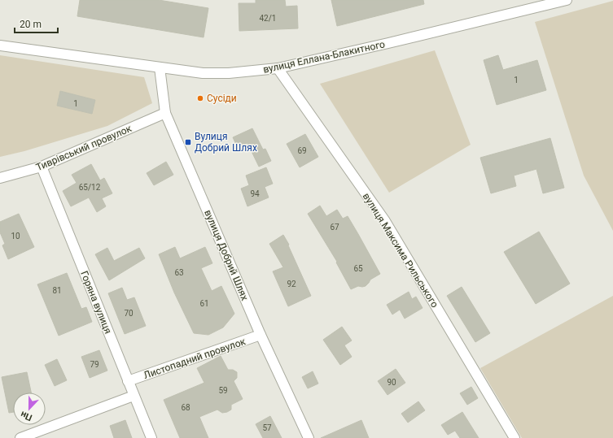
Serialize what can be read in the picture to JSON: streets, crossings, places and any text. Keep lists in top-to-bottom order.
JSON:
{
  "streets": {
    "street": [
      "вулиця Еллана-Блакитного",
      "Тиврівський провулок",
      "вулиця Максима Рильського",
      "вулиця Добрий Шлях",
      "Горяна вулиця",
      "Листопадний провулок"
    ]
  },
  "crossings": [
    ["вулиця Еллана-Блакитного", "вулиця Максима Рильського"],
    ["вулиця Еллана-Блакитного", "вулиця Добрий Шлях"],
    ["Тиврівський провулок", "вулиця Добрий Шлях"],
    ["Тиврівський провулок", "Горяна вулиця"],
    ["вулиця Добрий Шлях", "Листопадний провулок"],
    ["Горяна вулиця", "Листопадний провулок"]
  ],
  "places": {
    "other": ["Сусіди"],
    "transit": ["Вулиця Добрий Шлях"]
  },
  "house_numbers": [
    "42/1",
    "1",
    "1",
    "69",
    "65/12",
    "94",
    "67",
    "10",
    "65",
    "63",
    "92",
    "81",
    "61",
    "70",
    "79",
    "90",
    "59",
    "68",
    "57"
  ],
  "scale_bar": "20 m",
  "north": "bottom"
}
